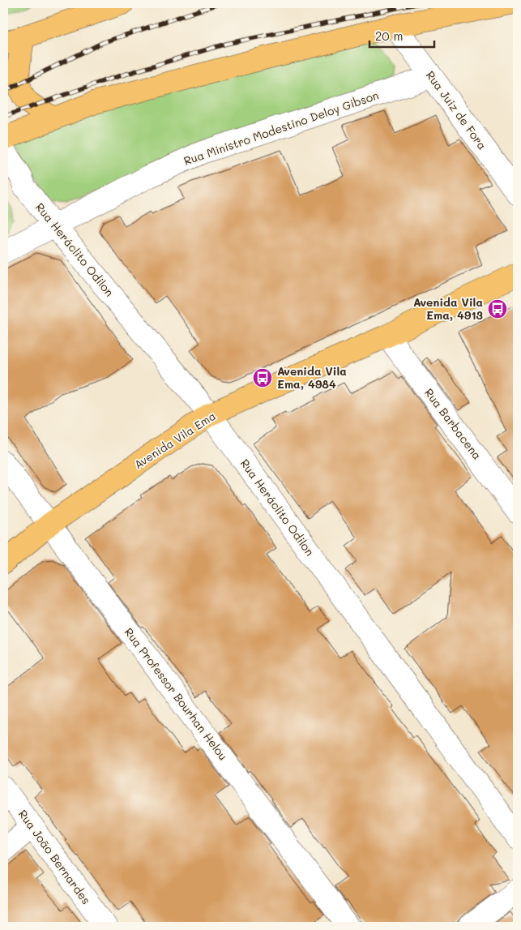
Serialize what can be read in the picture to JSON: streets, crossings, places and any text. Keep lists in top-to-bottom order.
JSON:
{
  "streets": {
    "main road": ["Avenida Vila Ema"],
    "street": [
      "Rua Juiz de Fora",
      "Rua Ministro Modestino Deloy Gibson",
      "Rua Heráclito Odilon",
      "Rua Barbacena",
      "Rua Professor Bourhan Helou",
      "Rua João Bernardes"
    ]
  },
  "crossings": [
    ["Rua Juiz de Fora", "Rua Ministro Modestino Deloy Gibson"],
    ["Rua Ministro Modestino Deloy Gibson", "Rua Heráclito Odilon"],
    ["Rua Heráclito Odilon", "Avenida Vila Ema"],
    ["Rua Barbacena", "Avenida Vila Ema"],
    ["Avenida Vila Ema", "Rua Professor Bourhan Helou"]
  ],
  "places": {
    "bus stop": ["Avenida Vila Ema, 4913", "Avenida Vila Ema, 4984"]
  },
  "scale_bar": "20 m"
}
